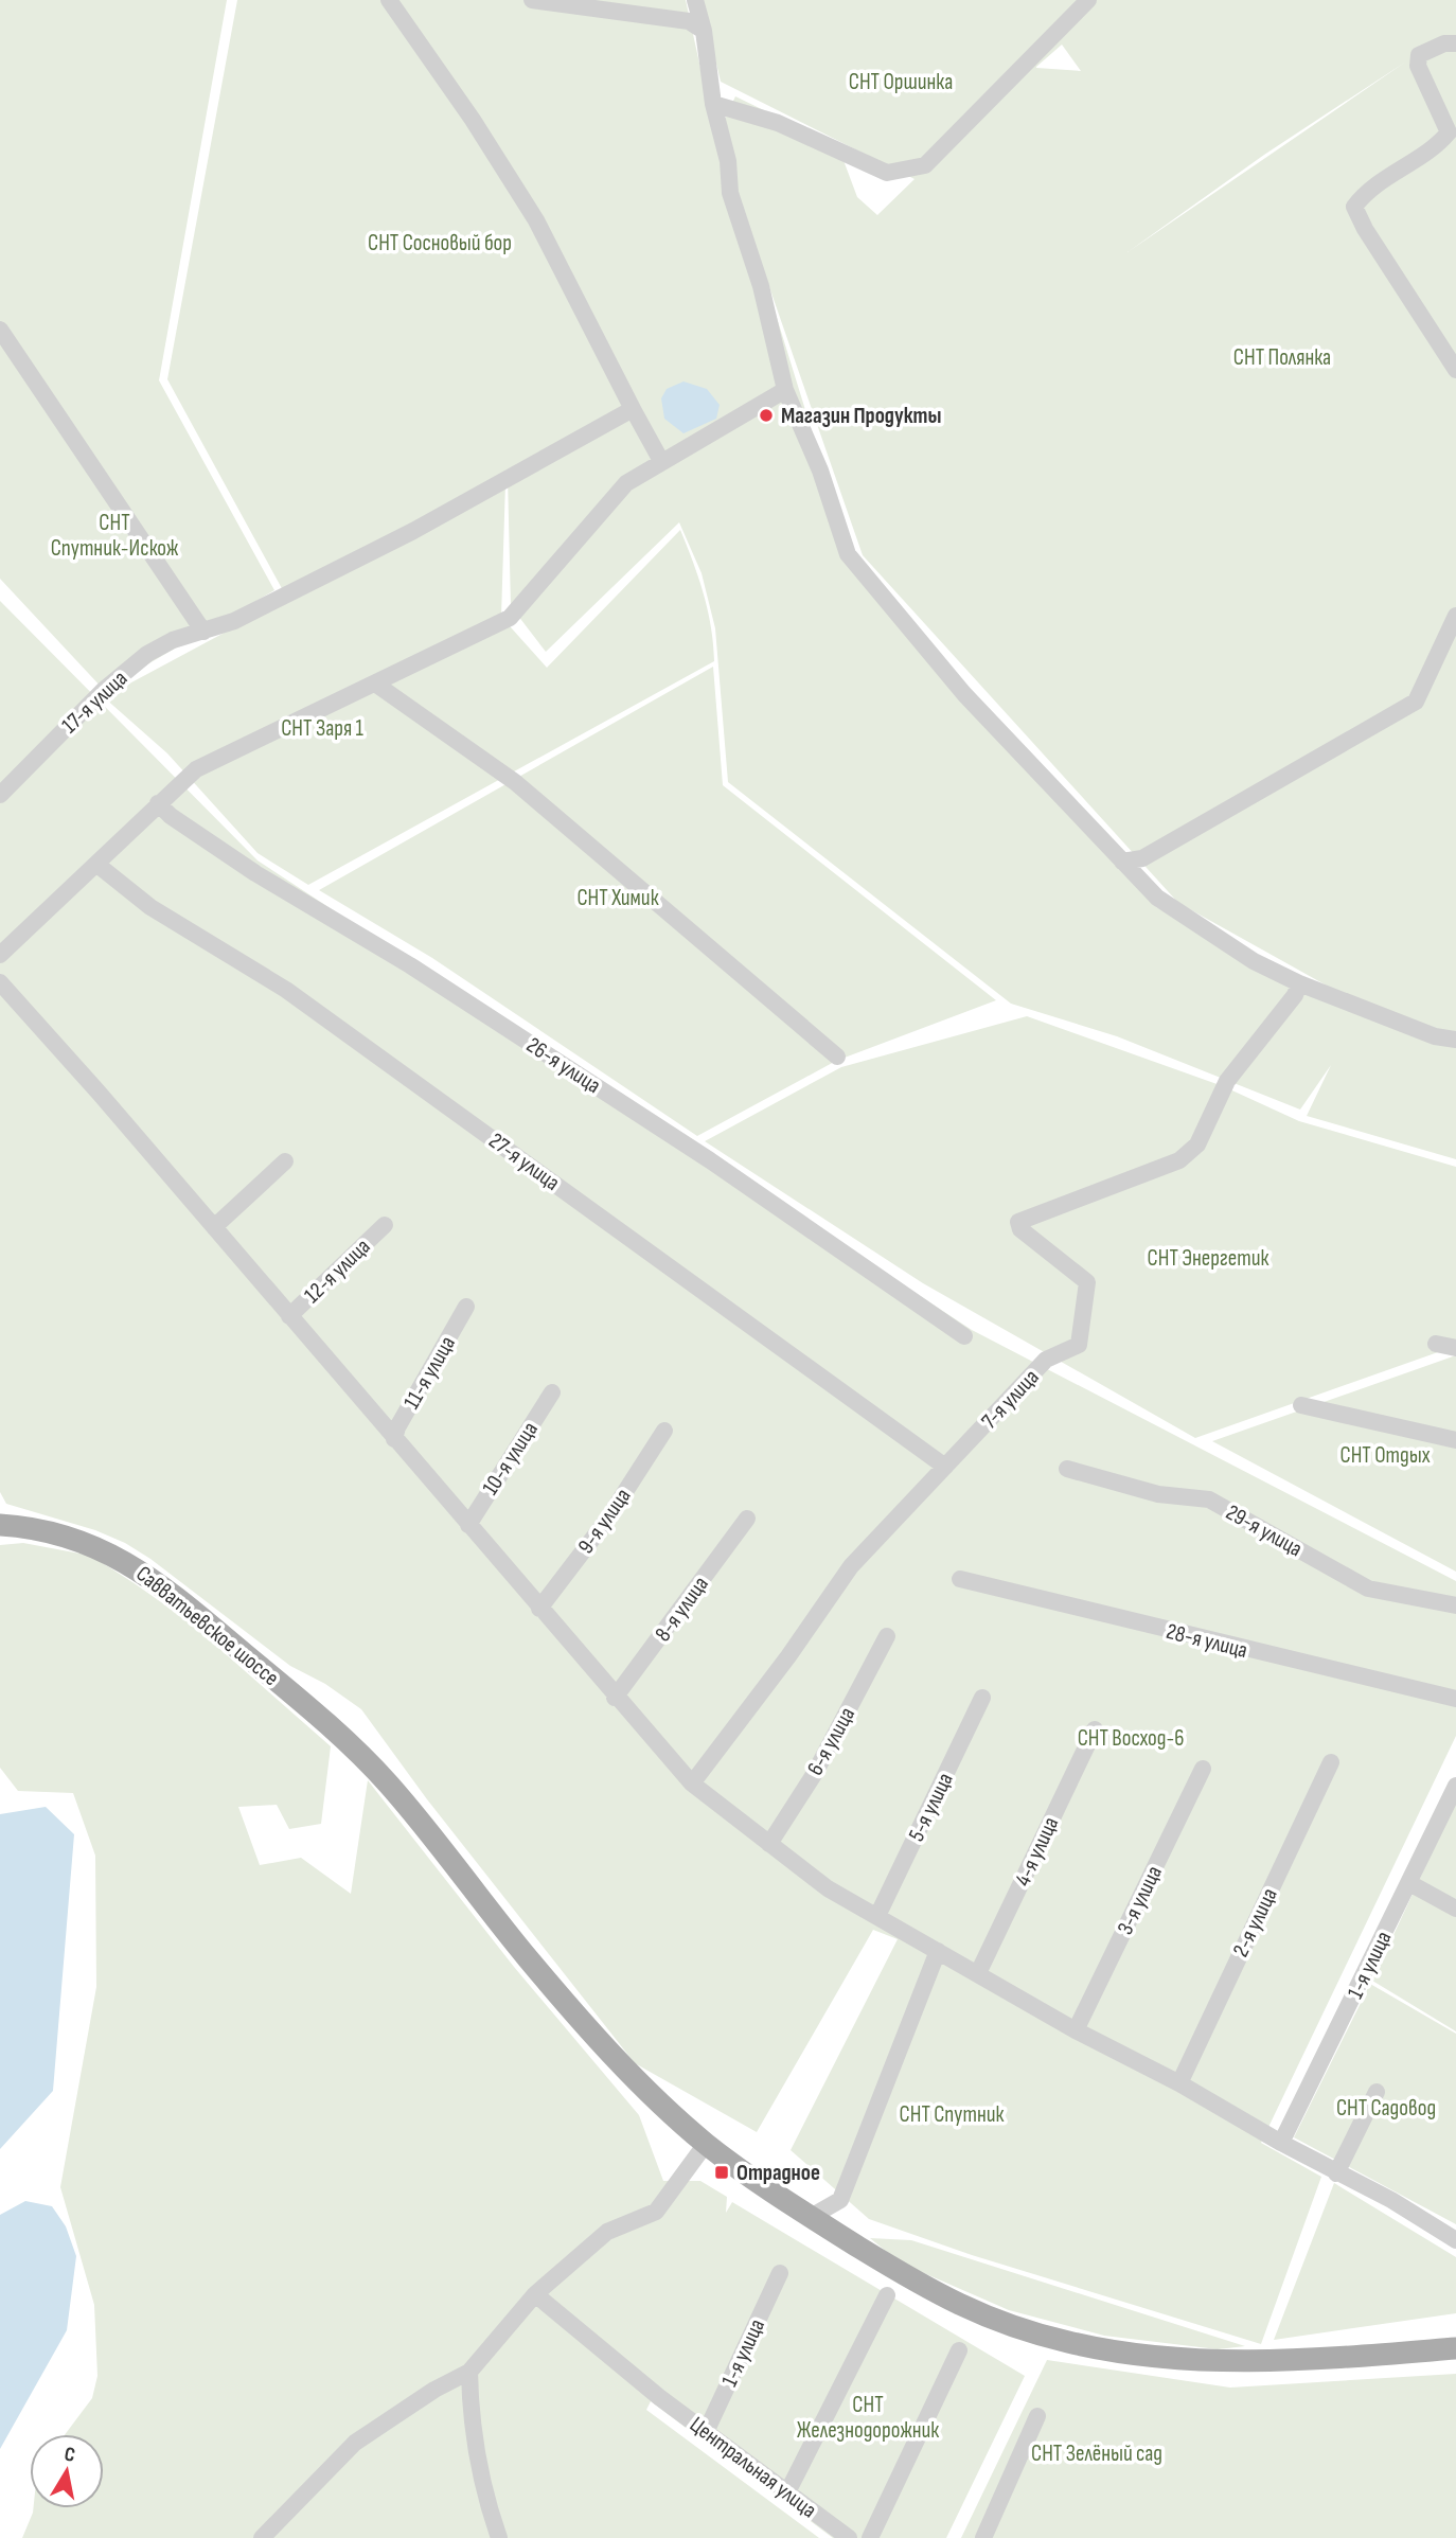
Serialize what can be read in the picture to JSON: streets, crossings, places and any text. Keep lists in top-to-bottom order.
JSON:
{
  "streets": {
    "main road": ["Савватьевское шоссе"],
    "street": [
      "17-я улица",
      "26-я улица",
      "27-я улица",
      "12-я улица",
      "11-я улица",
      "7-я улица",
      "10-я улица",
      "9-я улица",
      "29-я улица",
      "8-я улица",
      "28-я улица",
      "6-я улица",
      "5-я улица",
      "4-я улица",
      "3-я улица",
      "2-я улица",
      "1-я улица",
      "Центральная улица"
    ]
  },
  "crossings": [
    ["27-я улица", "7-я улица"],
    ["1-я улица", "Центральная улица"]
  ],
  "parks": [
    "СНТ Оршинка",
    "СНТ Сосновый бор",
    "СНТ Полянка",
    "СНТ Спутник-Искож",
    "СНТ Заря 1",
    "СНТ Химик",
    "СНТ Энергетик",
    "СНТ Отдых",
    "СНТ Восход-6",
    "СНТ Садовод",
    "СНТ Спутник",
    "СНТ Железнодорожник",
    "СНТ Зелёный сад"
  ],
  "places": {
    "other": ["Магазин Продукты"],
    "transit": ["Отрадное"]
  },
  "north": "top"
}
